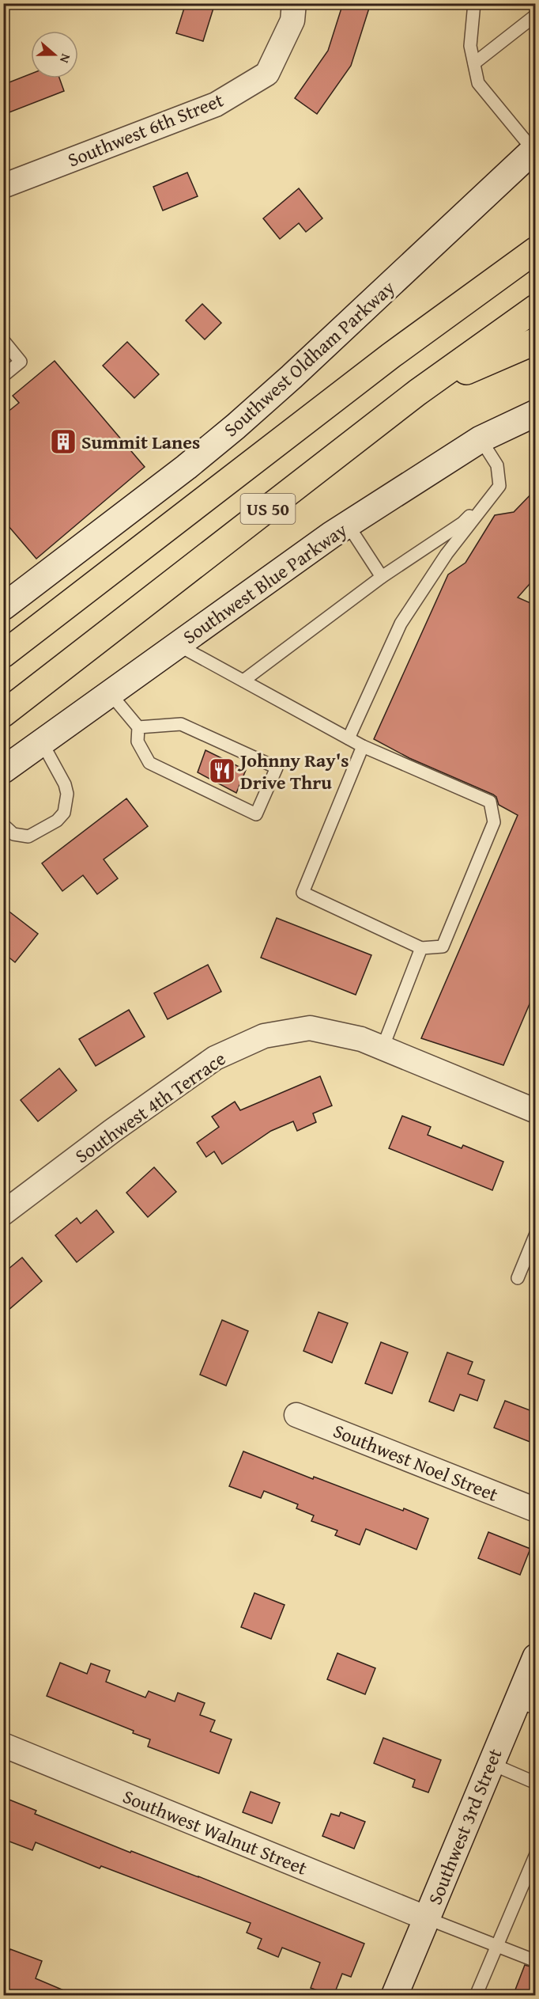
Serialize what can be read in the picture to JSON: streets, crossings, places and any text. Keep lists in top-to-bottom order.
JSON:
{
  "streets": {
    "highway": ["US 50"],
    "street": [
      "Southwest 6th Street",
      "Southwest Oldham Parkway",
      "Southwest Blue Parkway",
      "Southwest 4th Terrace",
      "Southwest Noel Street",
      "Southwest 3rd Street",
      "Southwest Walnut Street"
    ]
  },
  "crossings": [
    ["Southwest 3rd Street", "Southwest Walnut Street"]
  ],
  "places": {
    "building": ["Summit Lanes"],
    "restaurant": ["Johnny Ray's Drive Thru"]
  },
  "north": "right"
}
